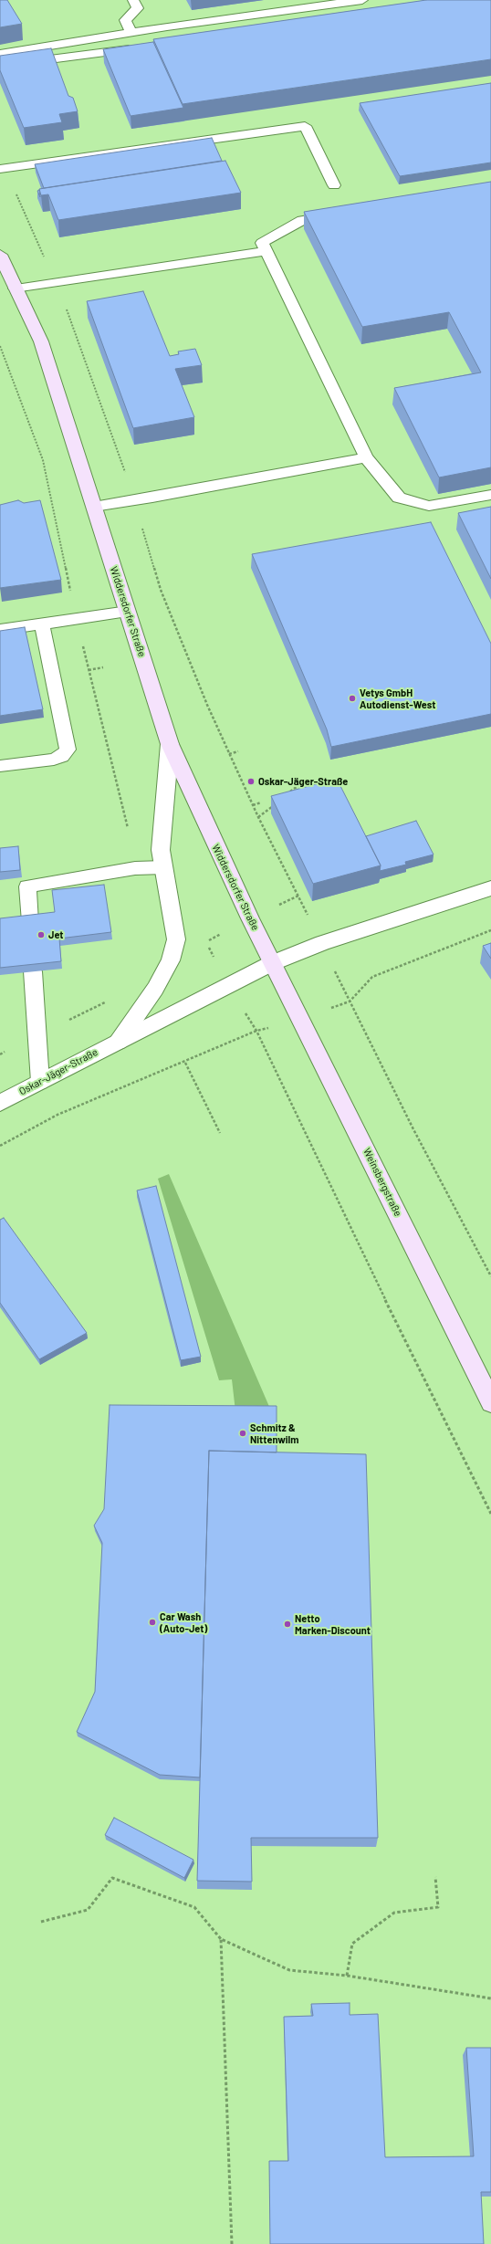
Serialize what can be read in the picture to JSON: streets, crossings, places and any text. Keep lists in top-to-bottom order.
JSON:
{
  "streets": {
    "main road": ["Widdersdorfer Straße", "Weinsbergstraße"],
    "street": ["Oskar-Jäger-Straße"]
  },
  "crossings": [
    ["Widdersdorfer Straße", "Oskar-Jäger-Straße"],
    ["Widdersdorfer Straße", "Weinsbergstraße"],
    ["Oskar-Jäger-Straße", "Weinsbergstraße"]
  ],
  "places": [
    "Vetys GmbH Autodienst-West",
    "Oskar-Jäger-Straße",
    "Jet",
    "Schmitz & Nittenwilm",
    "Car Wash (Auto-Jet)",
    "Netto Marken-Discount"
  ]
}
